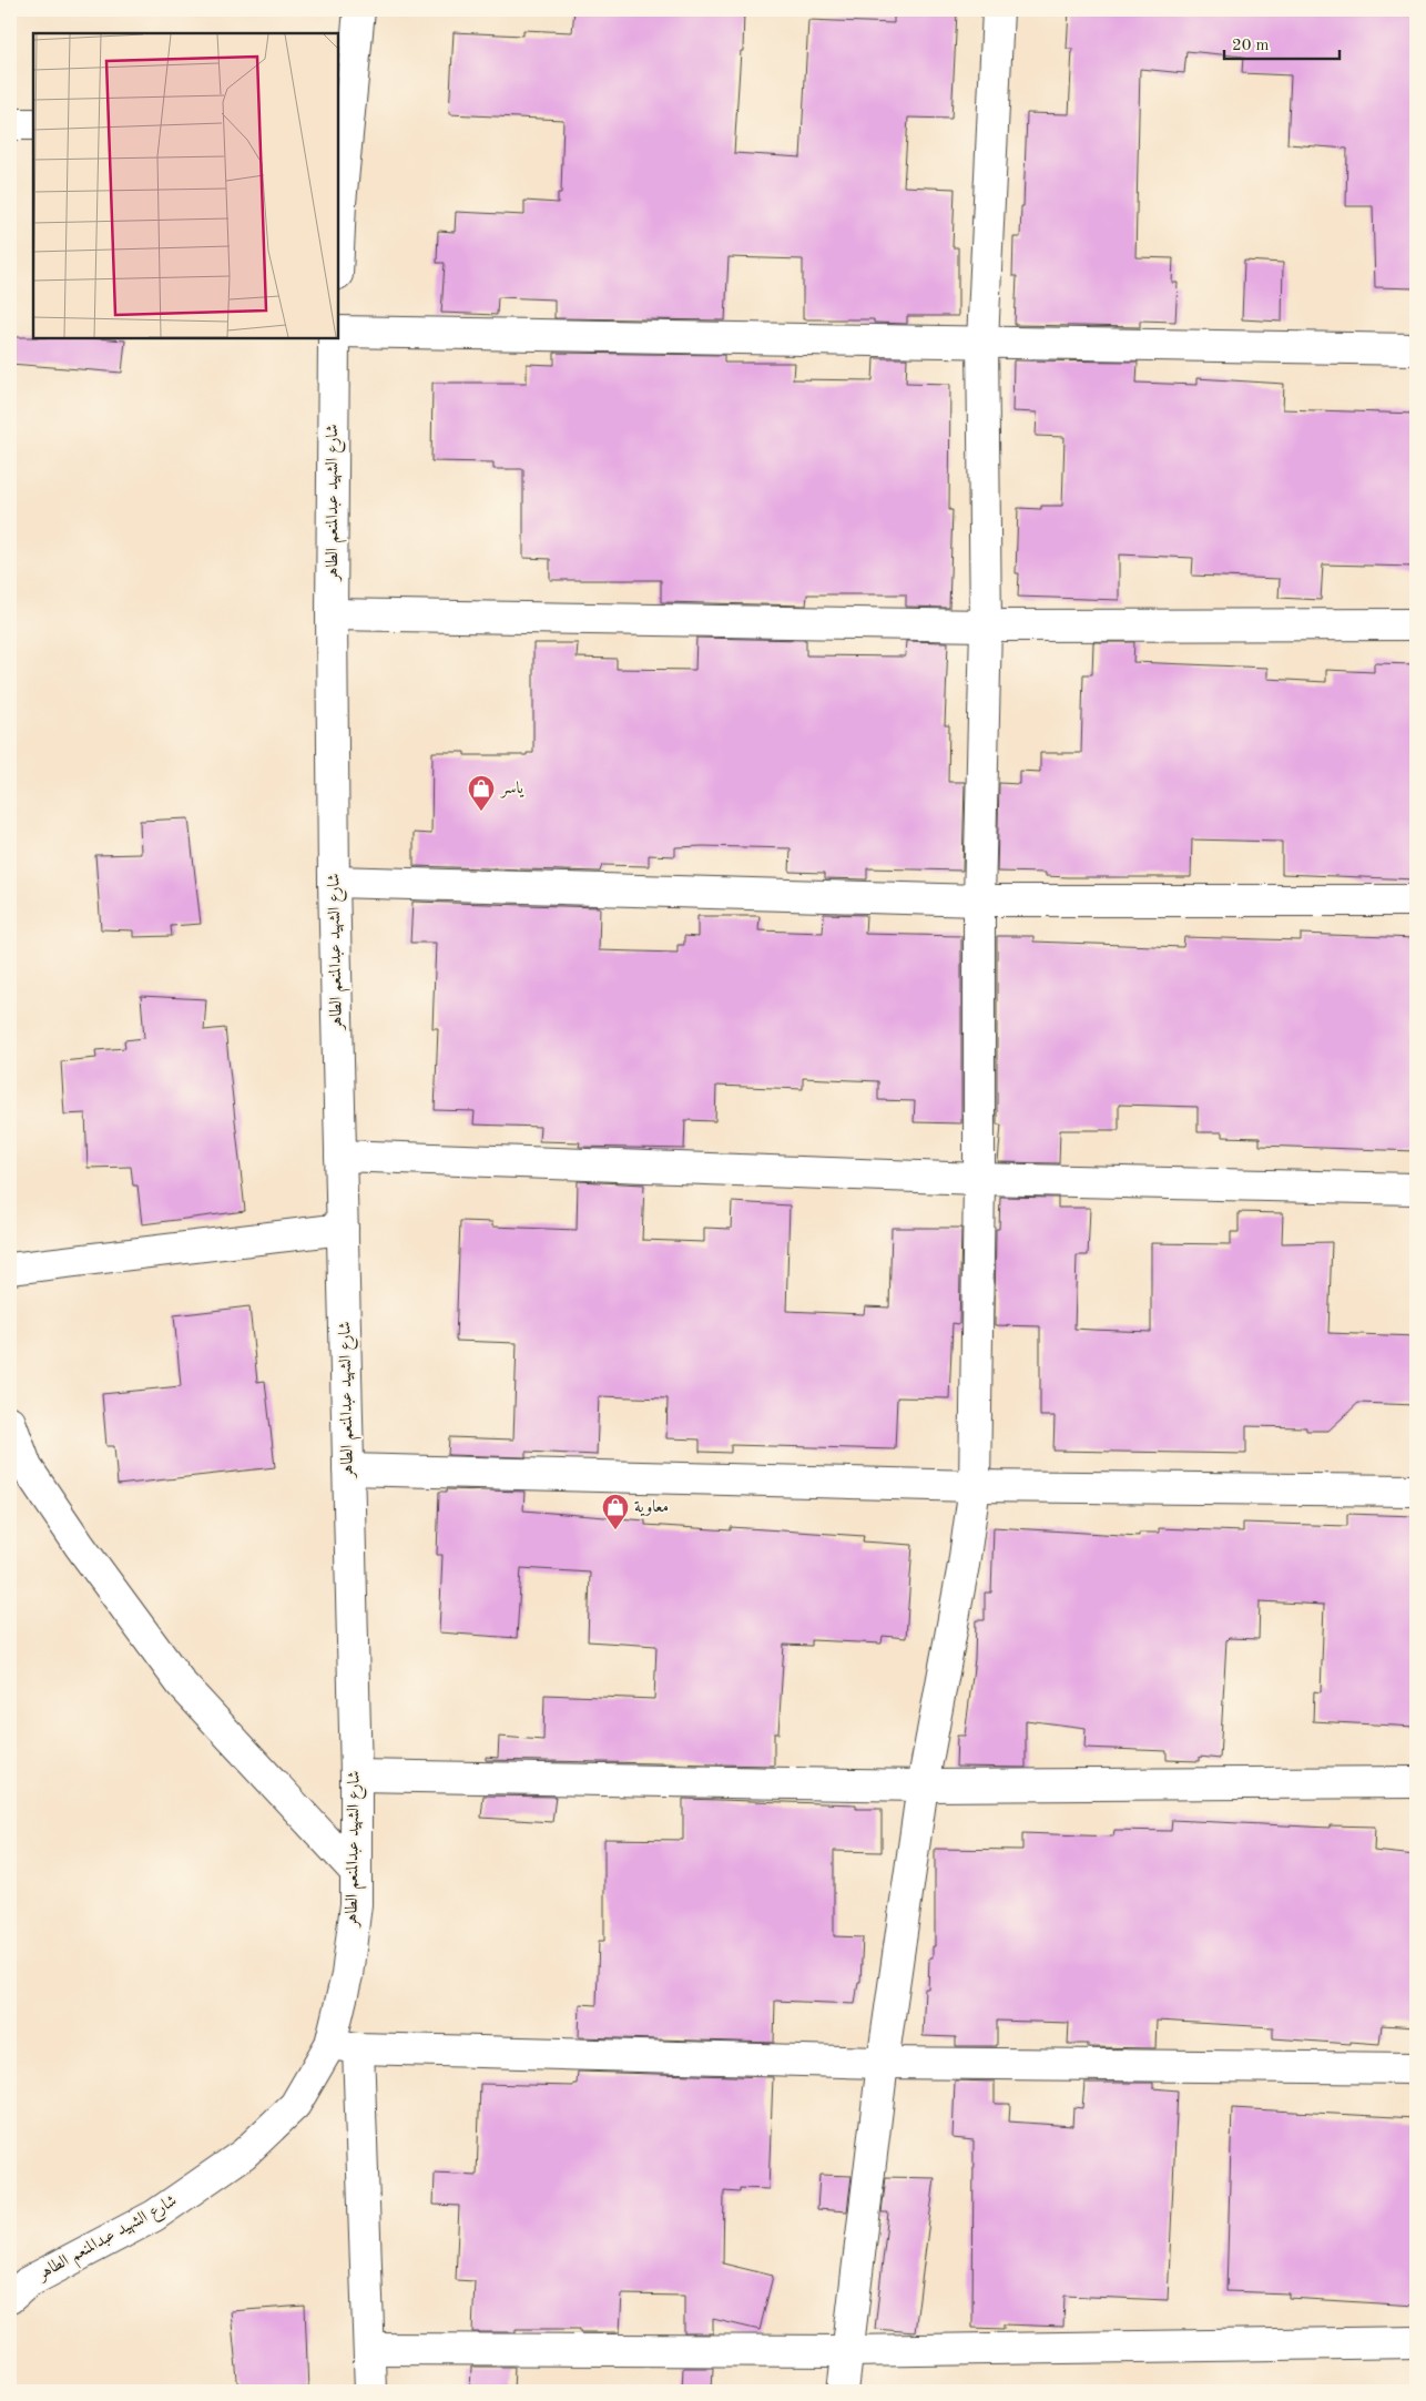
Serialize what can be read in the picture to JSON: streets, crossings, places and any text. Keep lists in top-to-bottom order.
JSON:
{
  "streets": {
    "street": ["شارع الشهيد عبدالمنعم الطاهر"]
  },
  "places": {
    "shop": ["ياسر", "معاوية"]
  },
  "scale_bar": "20 m"
}
